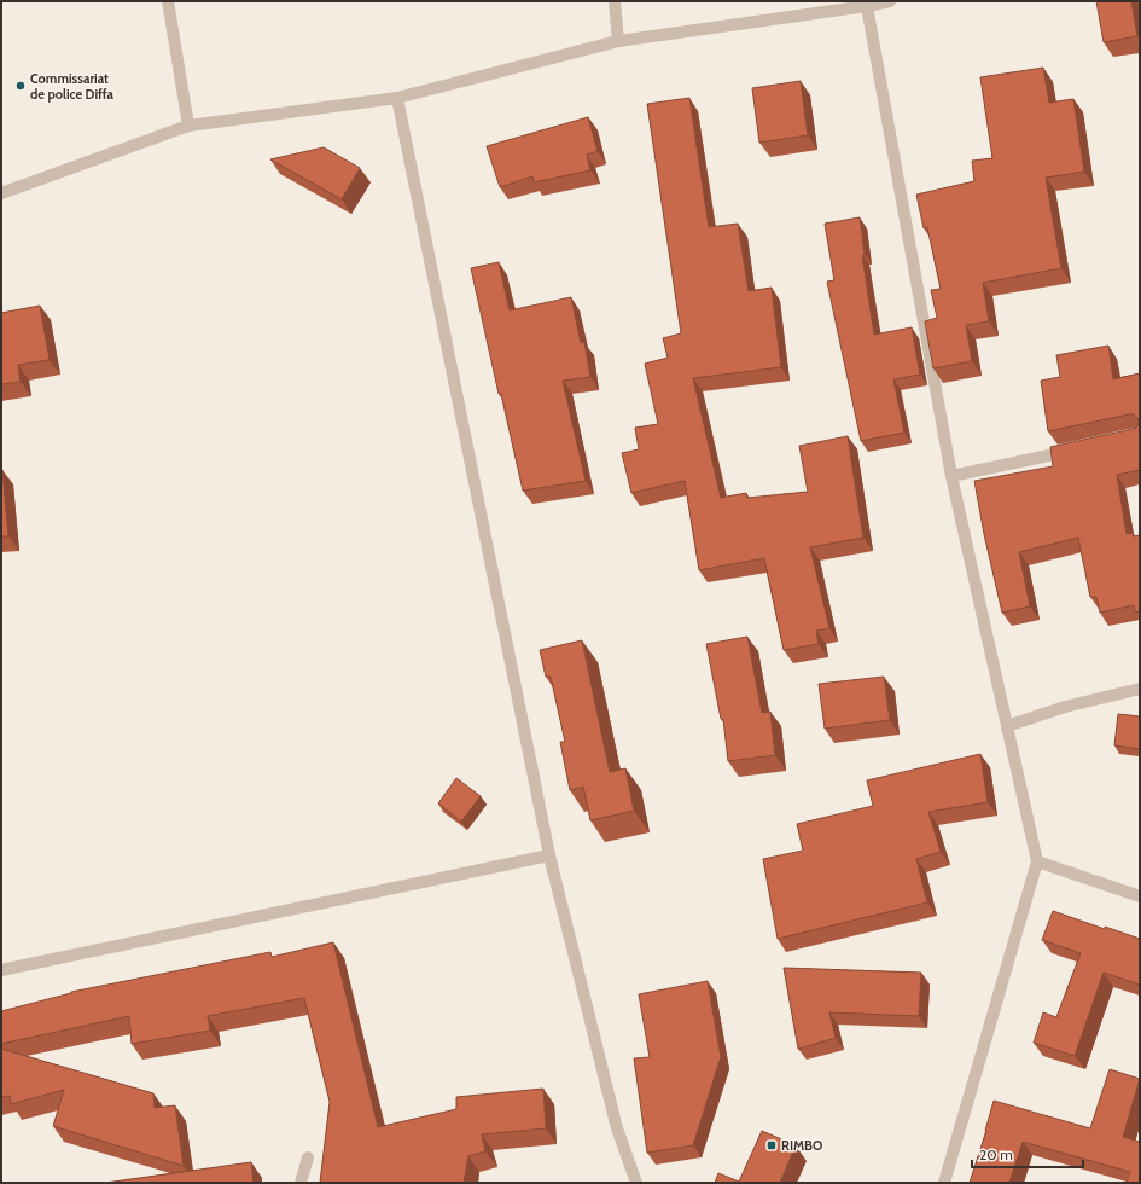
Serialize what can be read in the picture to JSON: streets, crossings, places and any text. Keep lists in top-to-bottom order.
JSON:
{
  "places": {
    "other": ["Commissariat de police Diffa"],
    "transit": ["RIMBO"]
  },
  "scale_bar": "20 m"
}
